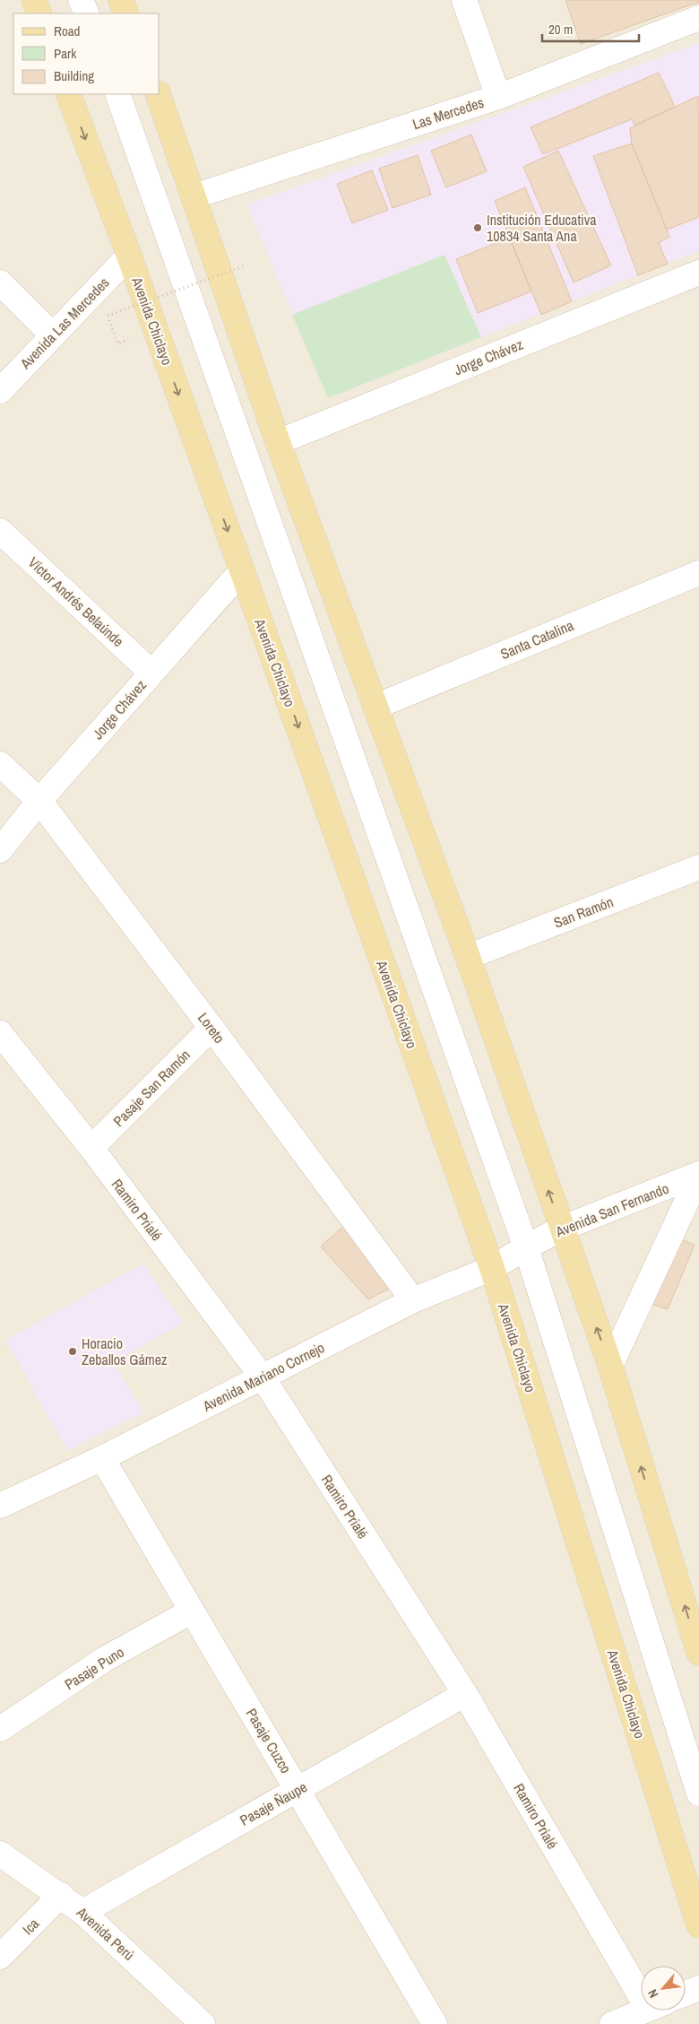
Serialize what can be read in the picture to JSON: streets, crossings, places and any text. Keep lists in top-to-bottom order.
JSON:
{
  "streets": {
    "main road": ["Avenida Chiclayo"],
    "street": [
      "Las Mercedes",
      "Avenida Las Mercedes",
      "Jorge Chávez",
      "Víctor Andrés Belaúnde",
      "Santa Catalina",
      "San Ramón",
      "Loreto",
      "Pasaje San Ramón",
      "Ramiro Prialé",
      "Avenida San Fernando",
      "Avenida Mariano Cornejo",
      "Pasaje Puno",
      "Pasaje Cuzco",
      "Pasaje Ñaupe",
      "Ica",
      "Avenida Perú"
    ]
  },
  "crossings": [
    ["Avenida Chiclayo", "Avenida Las Mercedes"],
    ["Avenida Chiclayo", "Jorge Chávez"],
    ["Avenida Chiclayo", "Avenida Mariano Cornejo"],
    ["Jorge Chávez", "Víctor Andrés Belaúnde"],
    ["Jorge Chávez", "Loreto"],
    ["Loreto", "Pasaje San Ramón"],
    ["Loreto", "Avenida Mariano Cornejo"],
    ["Pasaje San Ramón", "Ramiro Prialé"],
    ["Ramiro Prialé", "Avenida Mariano Cornejo"],
    ["Ramiro Prialé", "Pasaje Ñaupe"],
    ["Avenida San Fernando", "Avenida Mariano Cornejo"],
    ["Avenida Mariano Cornejo", "Pasaje Cuzco"],
    ["Pasaje Puno", "Pasaje Cuzco"],
    ["Pasaje Cuzco", "Pasaje Ñaupe"],
    ["Pasaje Ñaupe", "Avenida Perú"],
    ["Ica", "Avenida Perú"]
  ],
  "places": ["Institución Educativa 10834 Santa Ana", "Horacio Zeballos Gámez"],
  "legend": ["Road", "Park", "Building"],
  "scale_bar": "20 m",
  "north": "bottom left"
}
